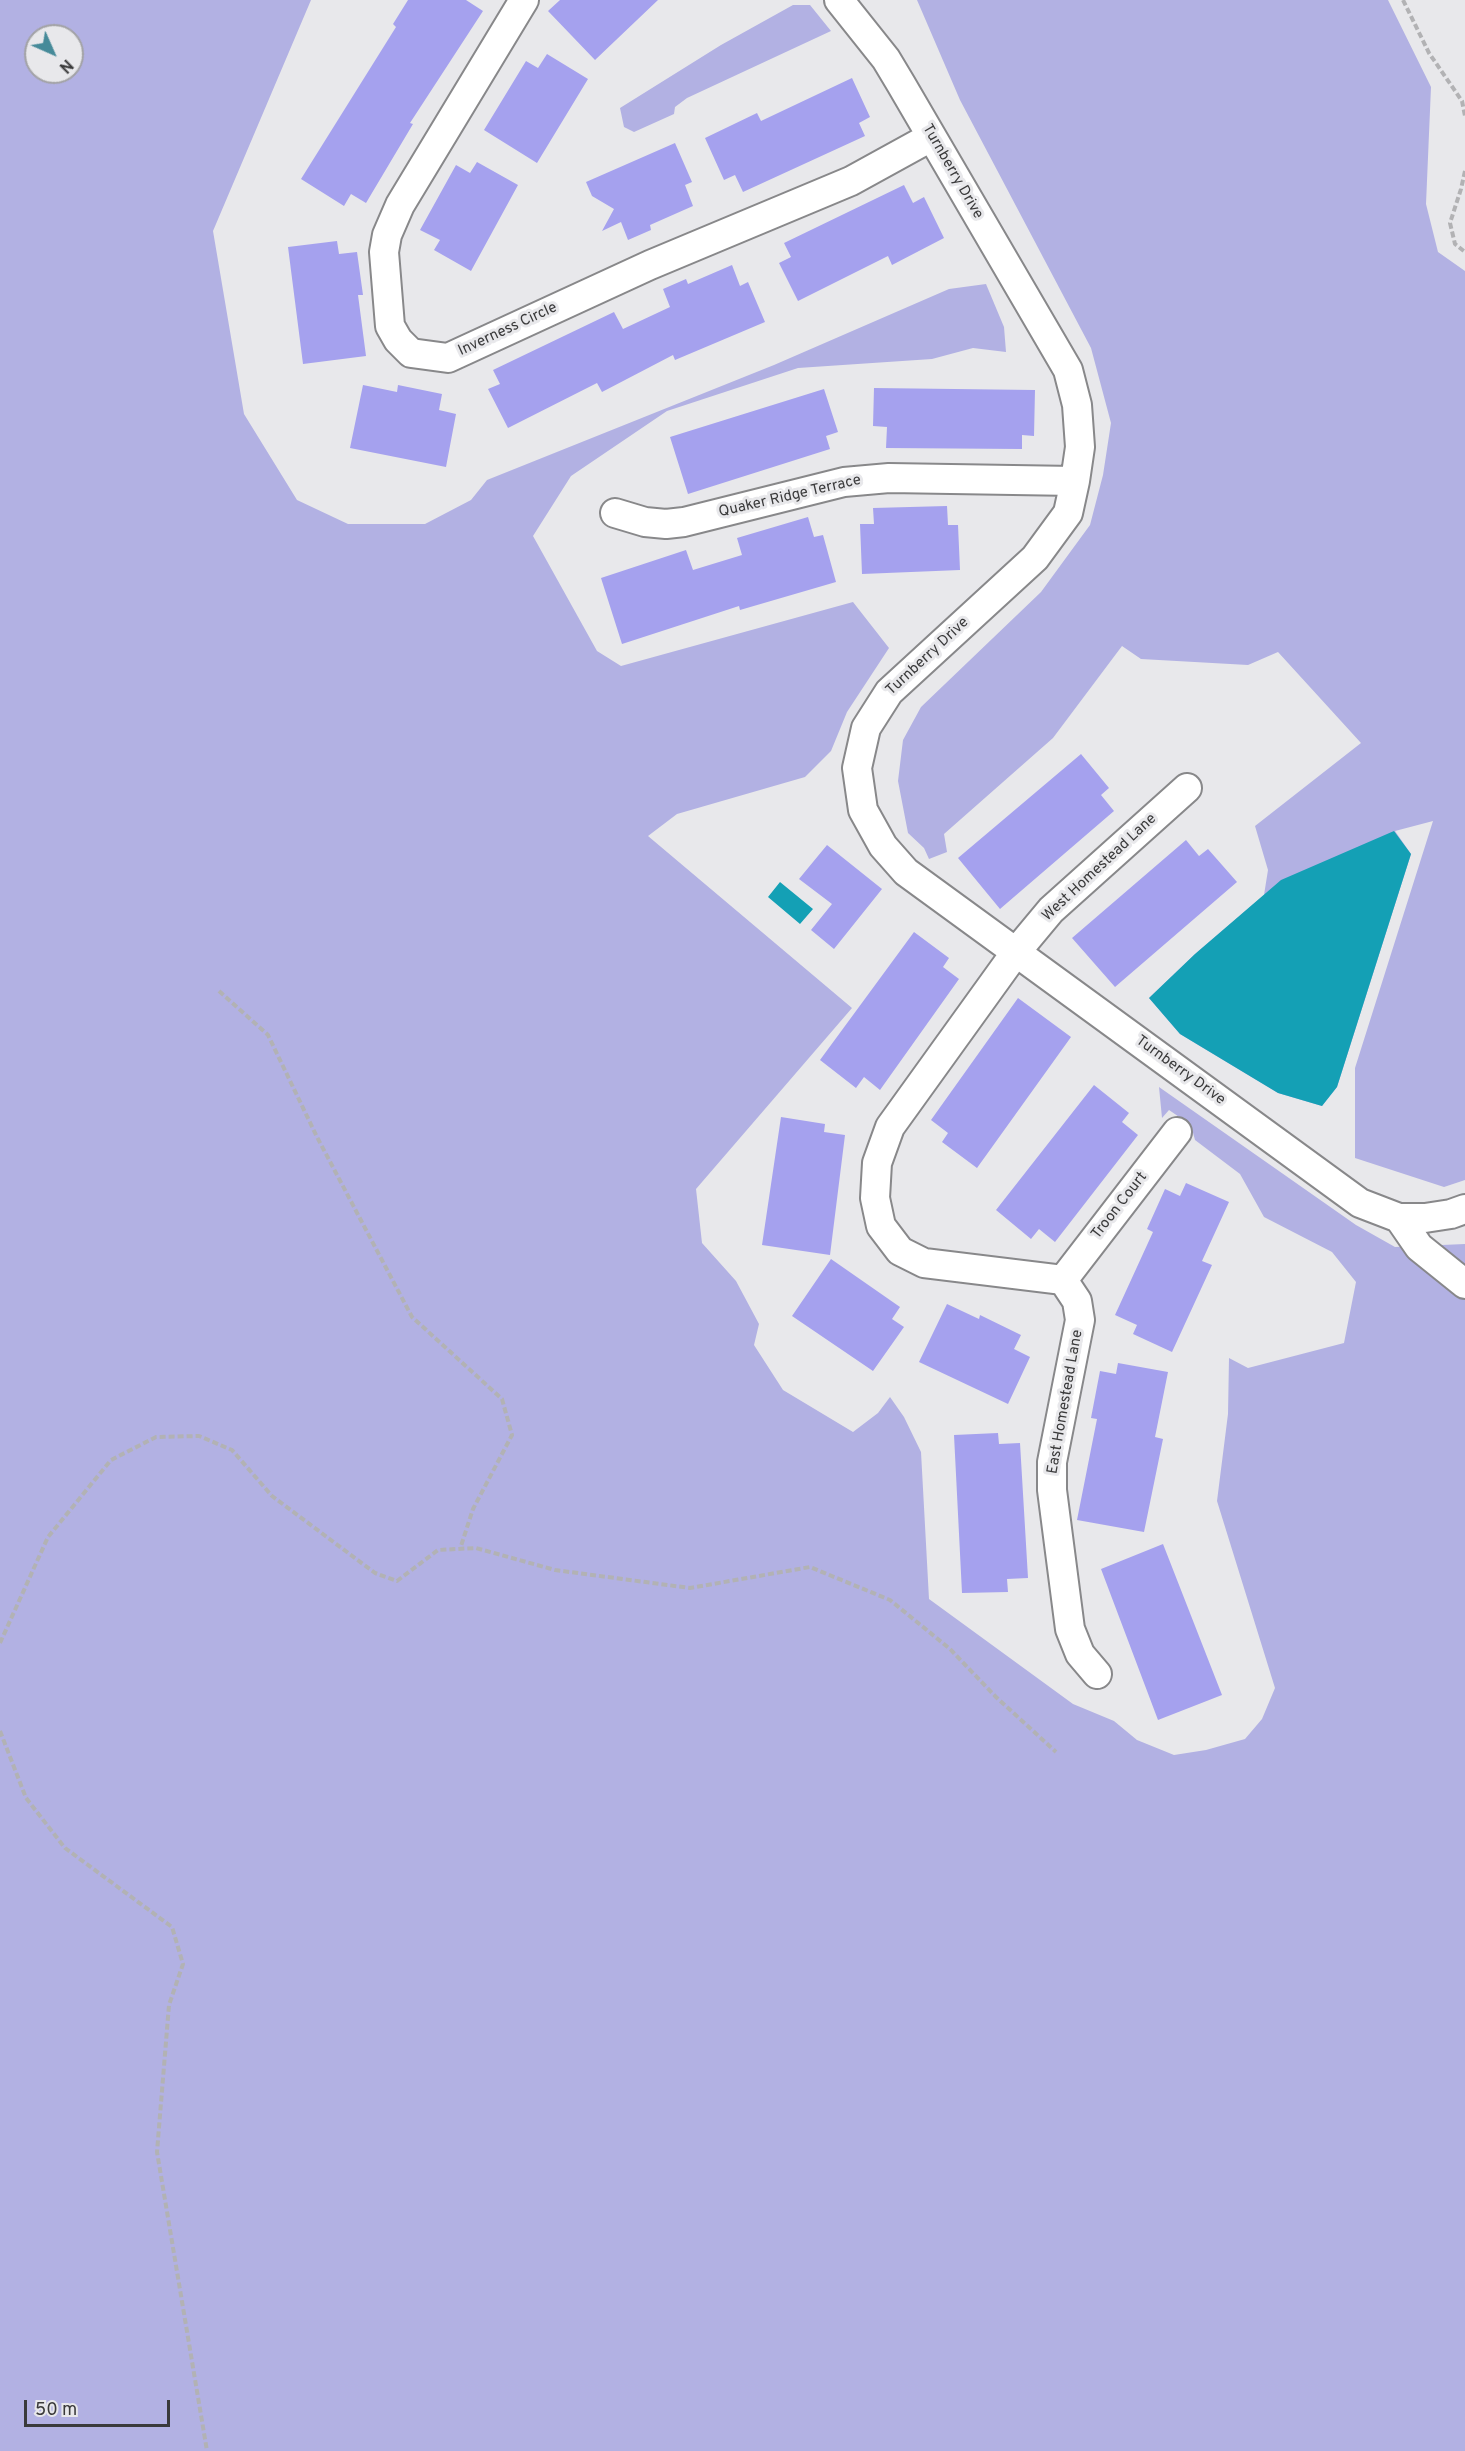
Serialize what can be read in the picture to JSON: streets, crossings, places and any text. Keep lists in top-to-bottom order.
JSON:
{
  "streets": {
    "street": [
      "Turnberry Drive",
      "Inverness Circle",
      "Quaker Ridge Terrace",
      "West Homestead Lane",
      "Troon Court",
      "East Homestead Lane"
    ]
  },
  "crossings": [
    ["Turnberry Drive", "Inverness Circle"],
    ["Turnberry Drive", "Quaker Ridge Terrace"],
    ["Turnberry Drive", "West Homestead Lane"],
    ["Troon Court", "East Homestead Lane"]
  ],
  "scale_bar": "50 m",
  "north": "bottom right"
}
